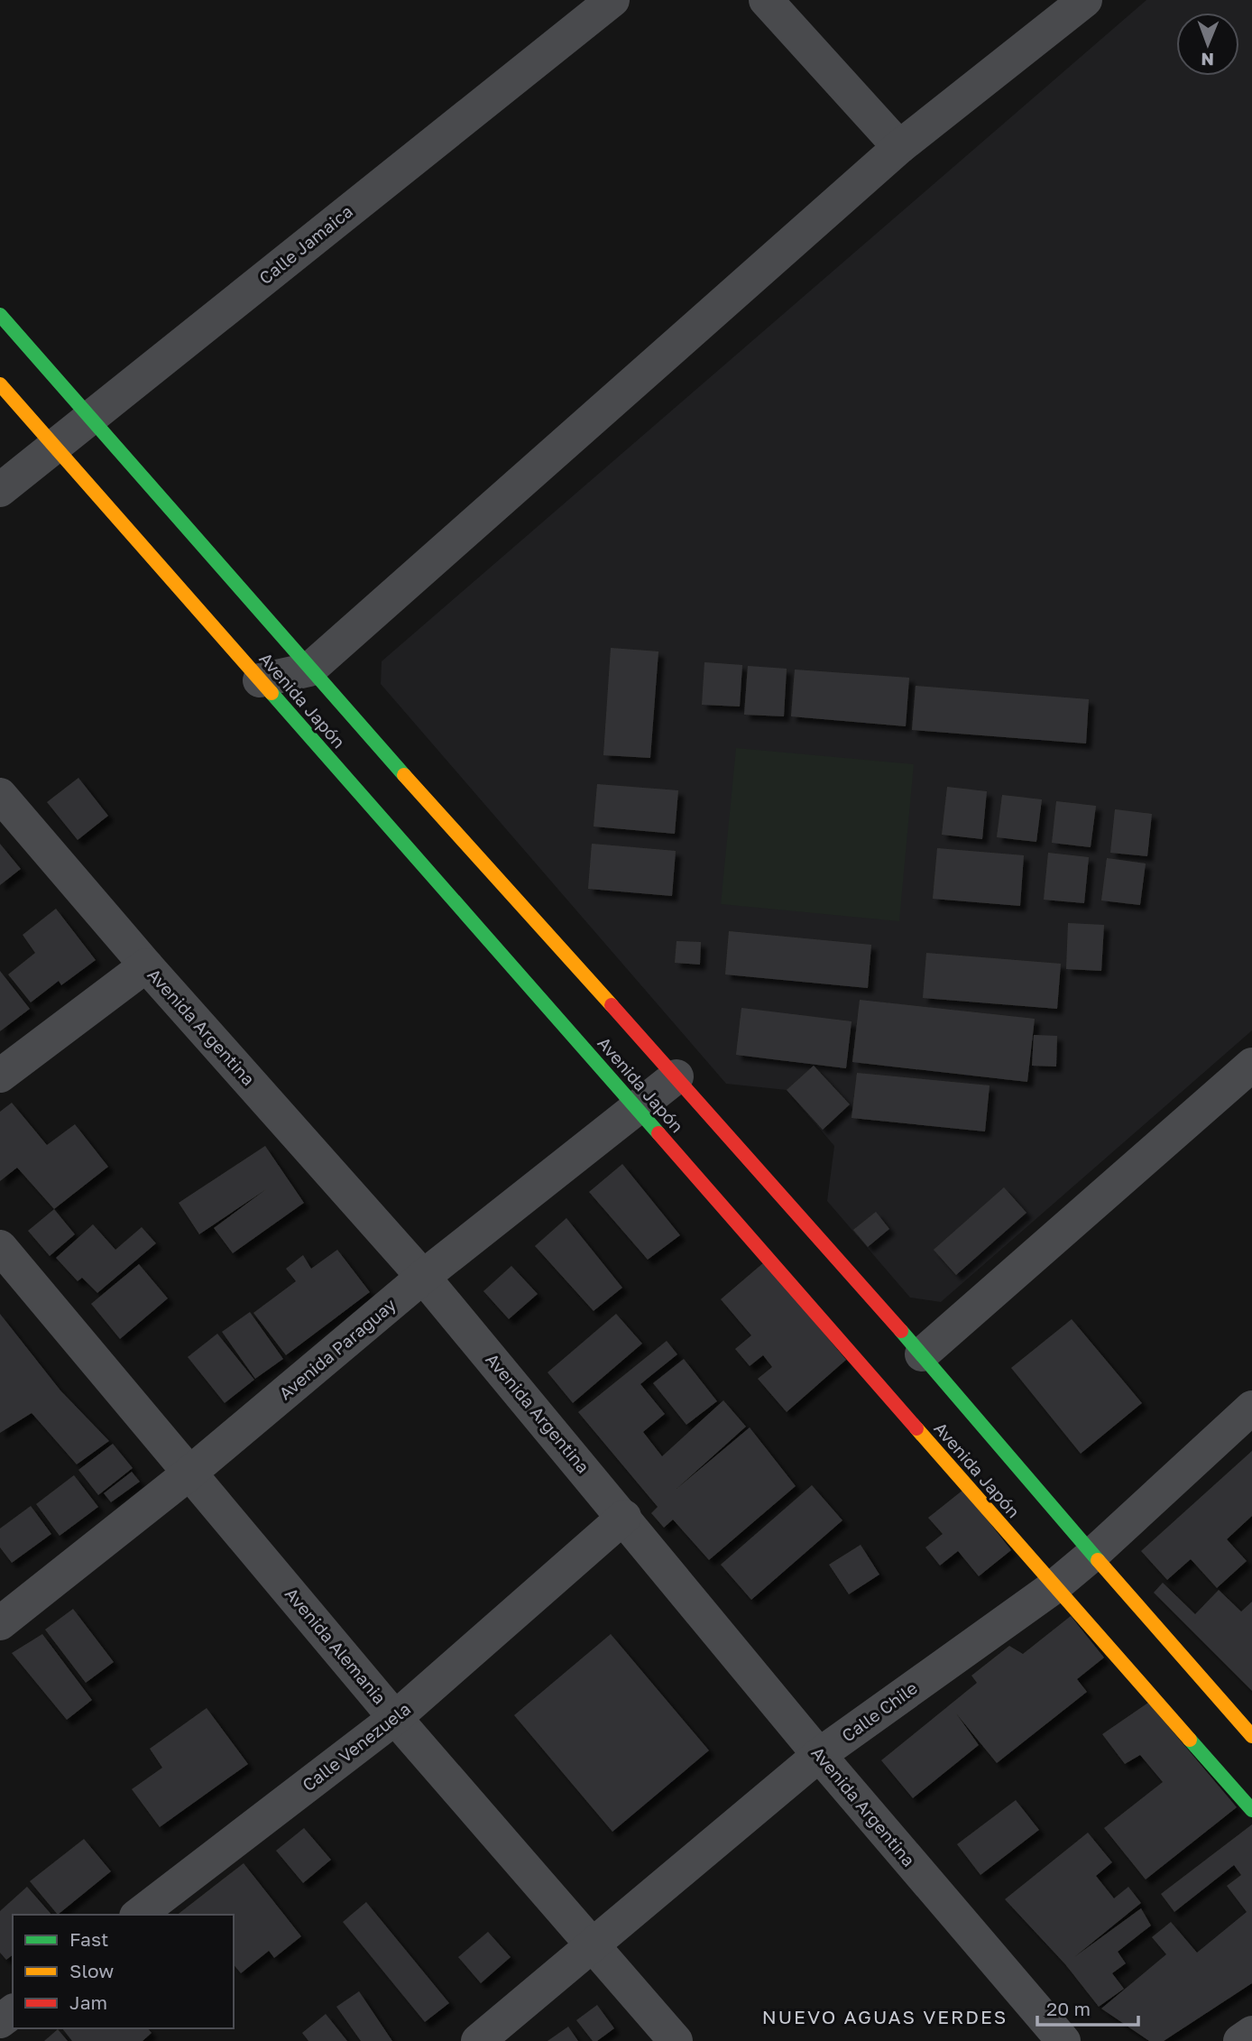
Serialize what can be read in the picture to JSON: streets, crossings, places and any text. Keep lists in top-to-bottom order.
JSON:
{
  "streets": {
    "street": [
      "Calle Jamaica",
      "Avenida Japón",
      "Avenida Argentina",
      "Avenida Paraguay",
      "Avenida Alemania",
      "Calle Chile",
      "Calle Venezuela"
    ]
  },
  "crossings": [
    ["Calle Jamaica", "Avenida Japón"],
    ["Avenida Japón", "Avenida Paraguay"],
    ["Avenida Japón", "Calle Chile"],
    ["Avenida Argentina", "Avenida Paraguay"],
    ["Avenida Argentina", "Calle Chile"],
    ["Avenida Argentina", "Calle Venezuela"],
    ["Avenida Paraguay", "Avenida Alemania"],
    ["Avenida Alemania", "Calle Chile"],
    ["Avenida Alemania", "Calle Venezuela"]
  ],
  "districts": ["NUEVO AGUAS VERDES"],
  "legend": ["Fast", "Slow", "Jam"],
  "scale_bar": "20 m",
  "north": "bottom"
}
